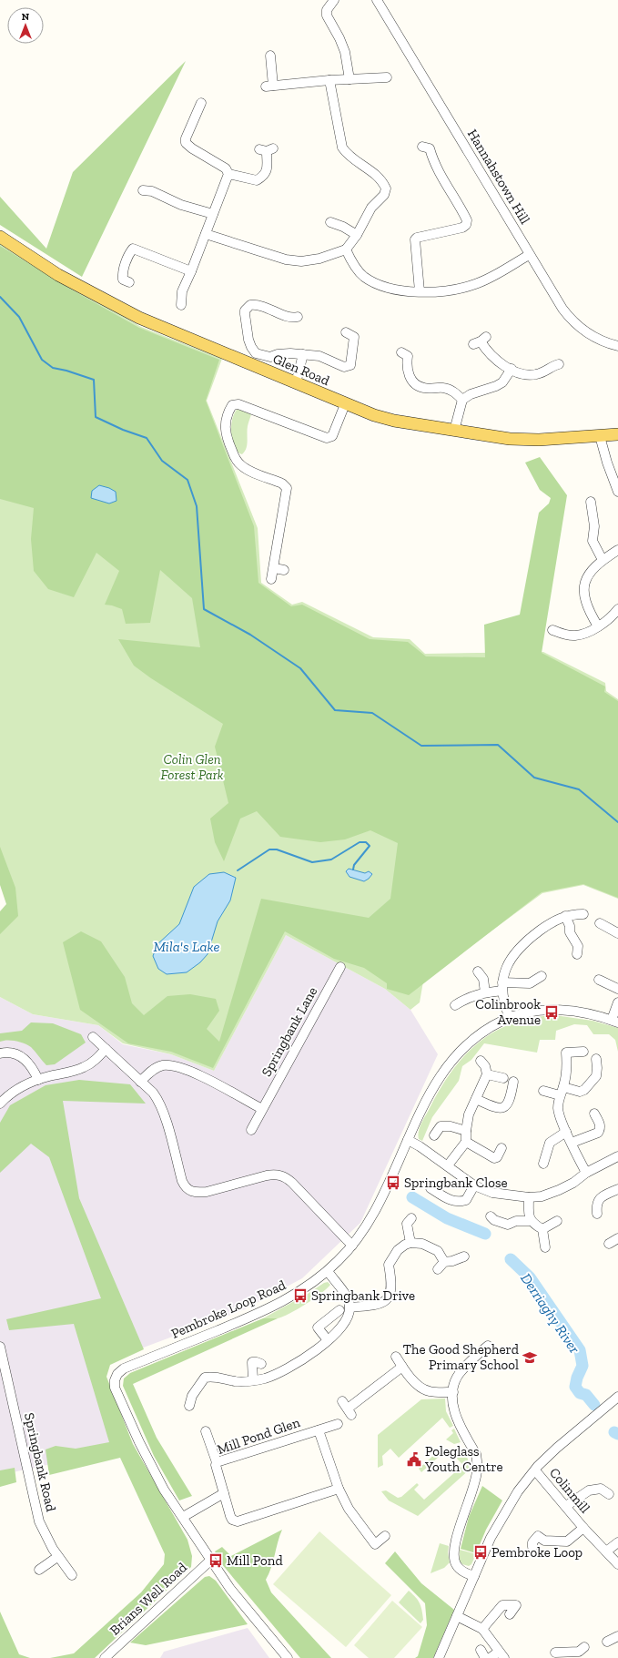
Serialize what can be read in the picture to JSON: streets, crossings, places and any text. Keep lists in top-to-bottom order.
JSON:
{
  "streets": {
    "main road": ["Glen Road"],
    "street": [
      "Hannahstown Hill",
      "Springbank Lane",
      "Pembroke Loop Road",
      "Mill Pond Glen",
      "Springbank Road",
      "Colinmill",
      "Brians Well Road"
    ]
  },
  "crossings": [
    ["Pembroke Loop Road", "Brians Well Road"]
  ],
  "water": ["Mila's Lake", "Derriaghy River"],
  "parks": ["Colin Glen Forest Park"],
  "places": {
    "bus stop": [
      "Colinbrook Avenue",
      "Springbank Close",
      "Springbank Drive",
      "Pembroke Loop",
      "Mill Pond"
    ],
    "school or university": ["The Good Shepherd Primary School"],
    "public building": ["Poleglass Youth Centre"]
  },
  "north": "top"
}
